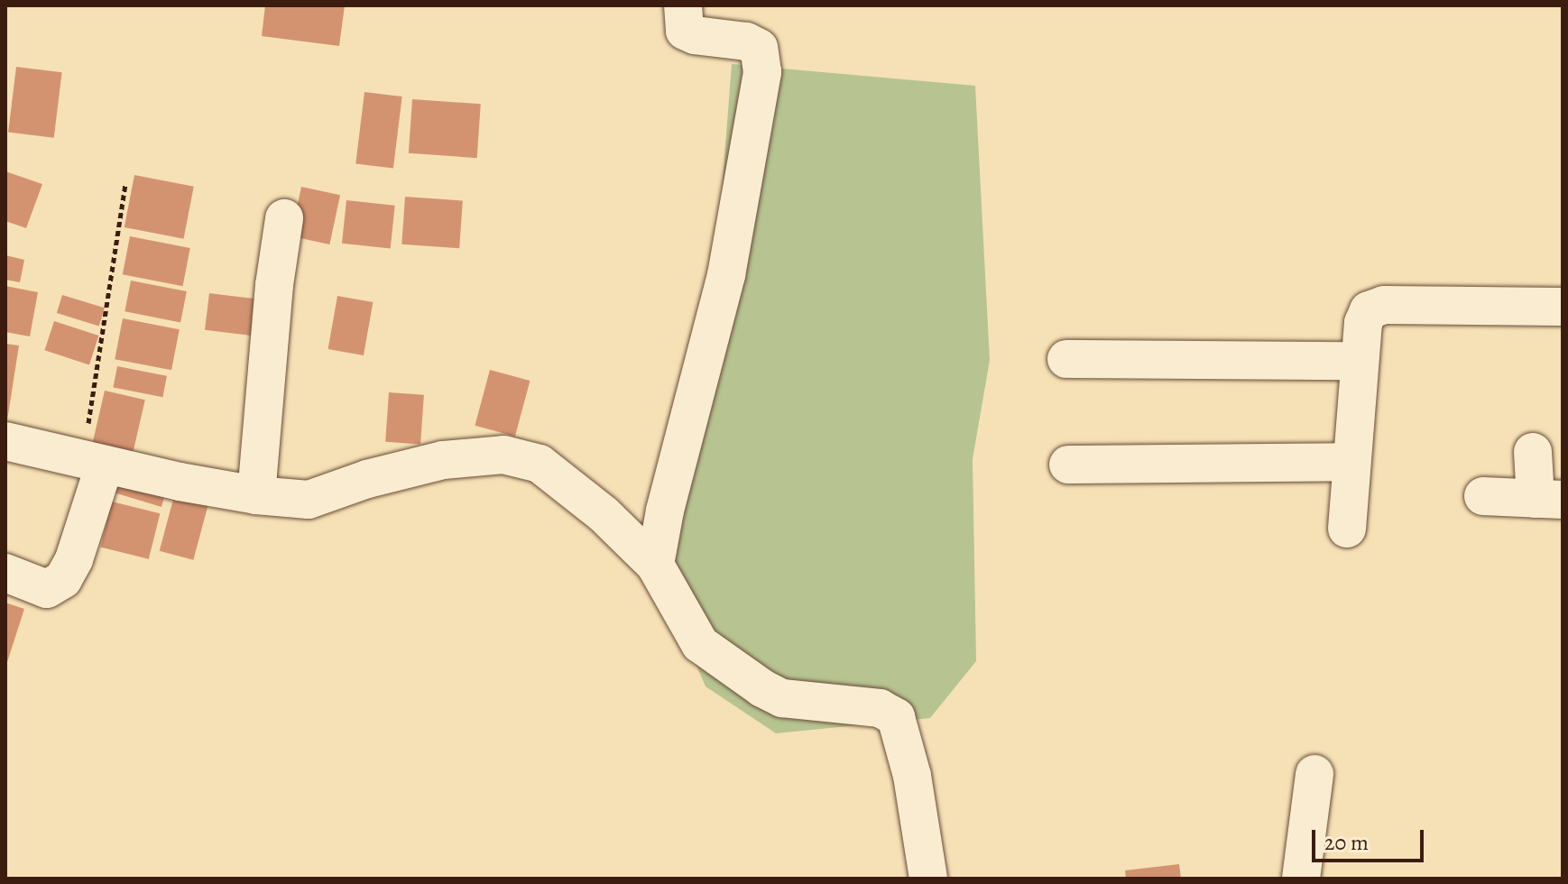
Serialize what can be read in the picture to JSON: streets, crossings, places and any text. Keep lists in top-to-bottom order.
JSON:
{
  "scale_bar": "20 m"
}
